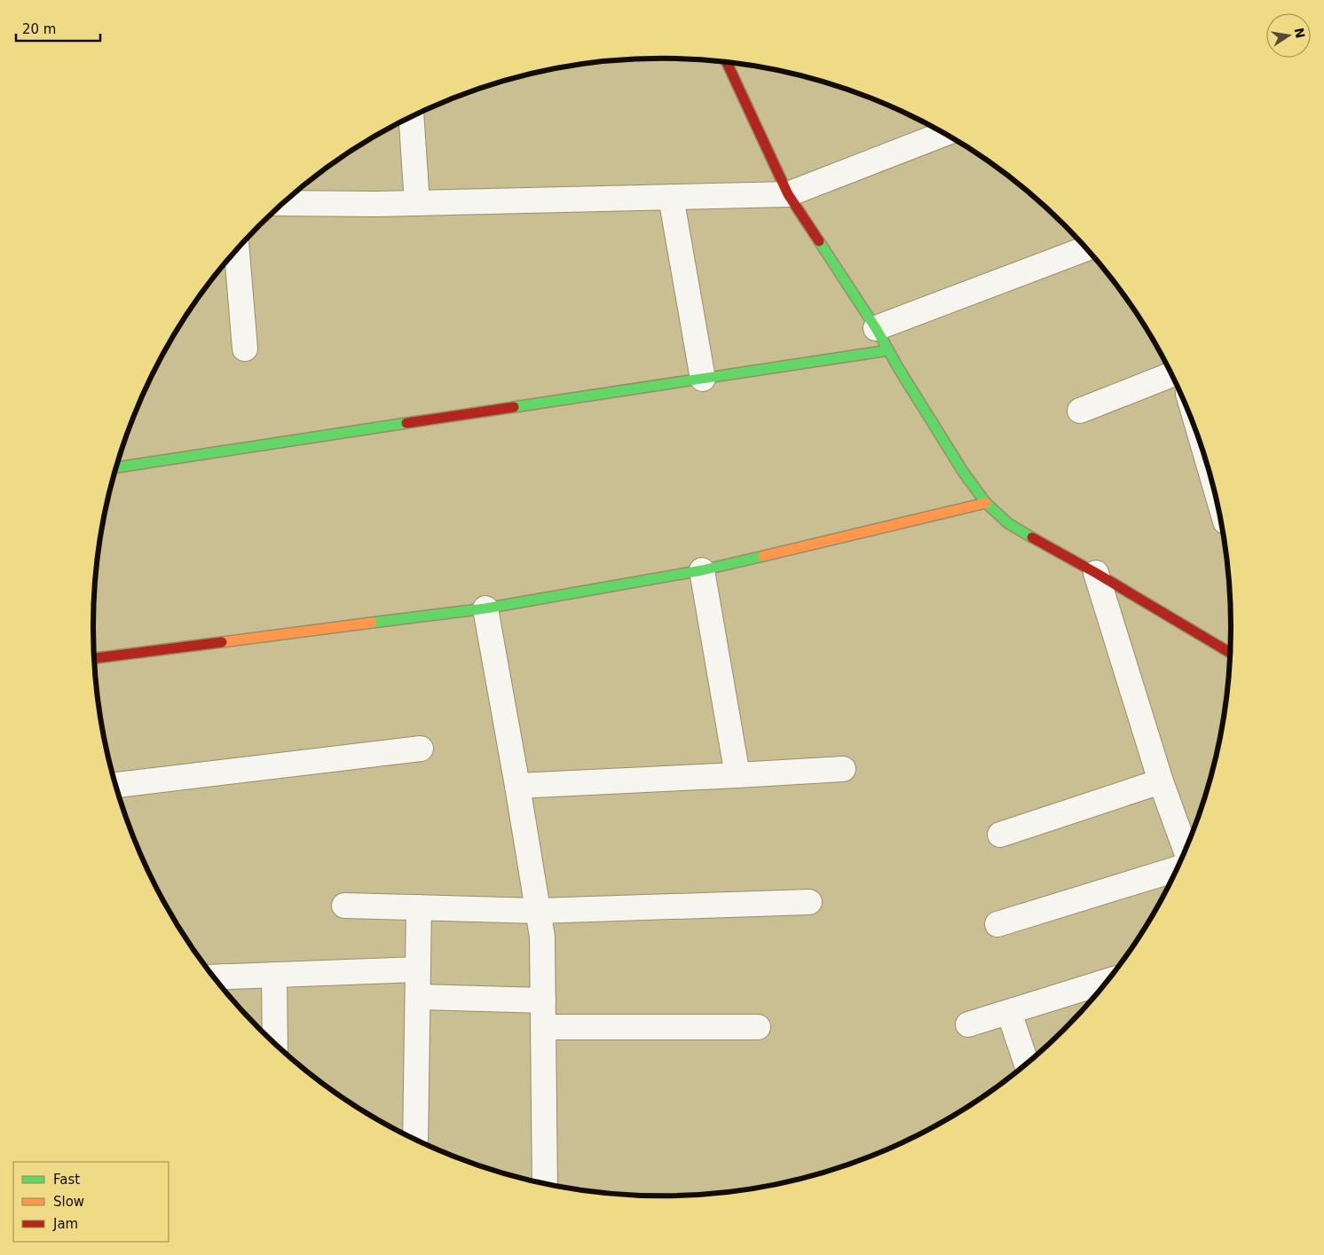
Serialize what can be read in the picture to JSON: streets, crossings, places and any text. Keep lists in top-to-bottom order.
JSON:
{
  "legend": ["Fast", "Slow", "Jam"],
  "scale_bar": "20 m",
  "north": "right"
}
